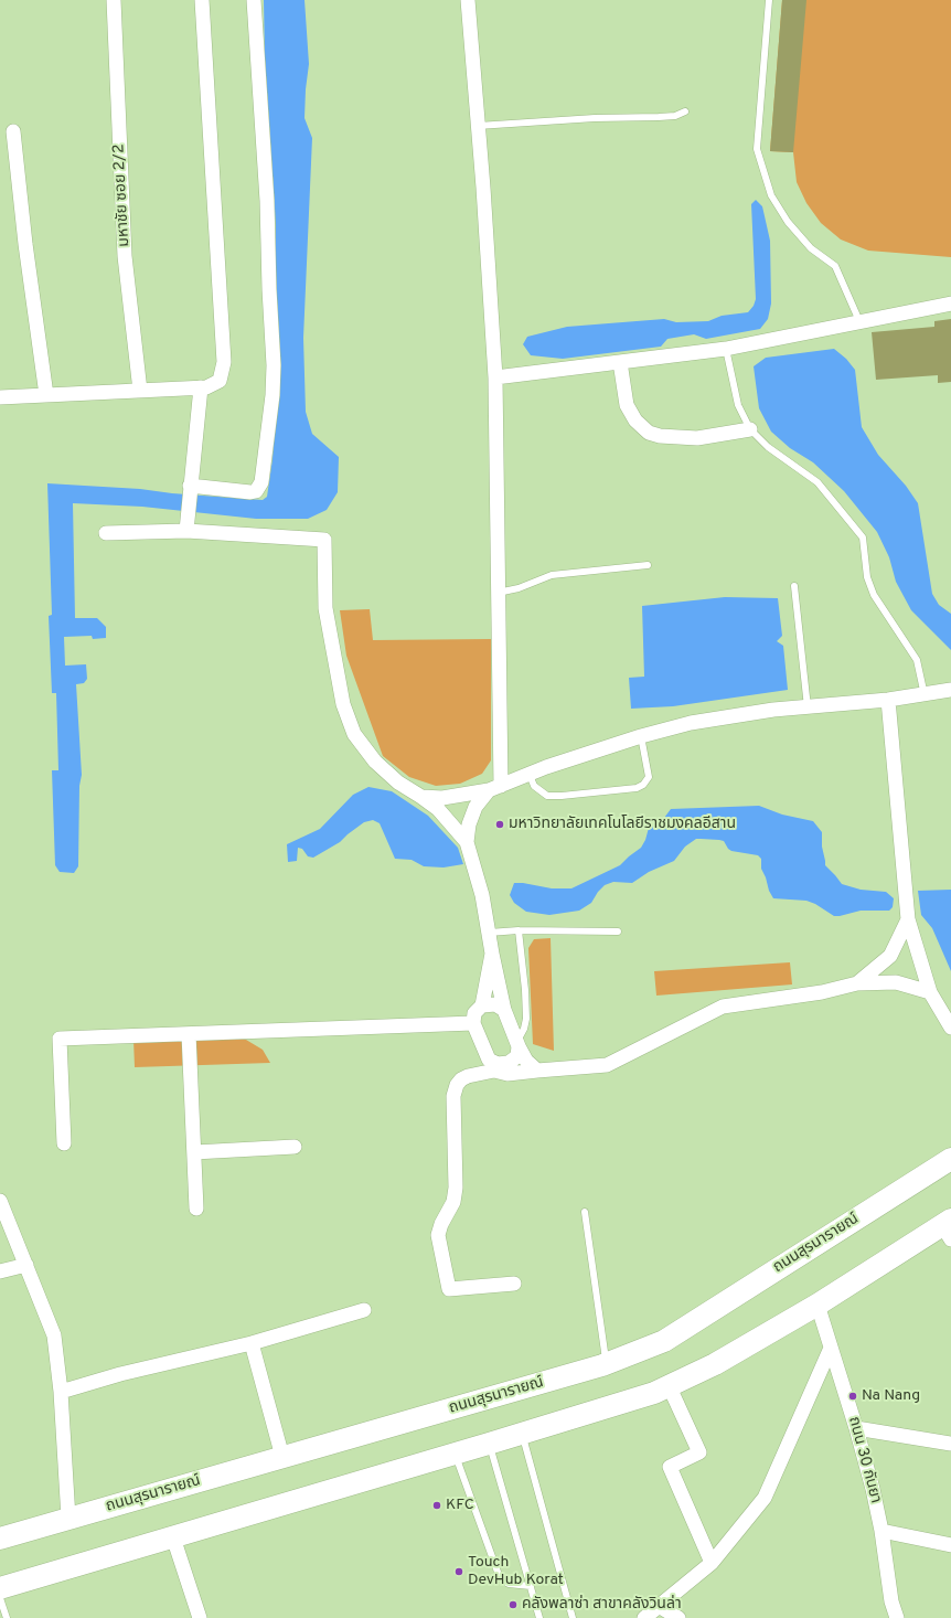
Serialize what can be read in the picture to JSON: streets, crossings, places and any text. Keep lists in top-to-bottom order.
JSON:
{
  "streets": {
    "main road": ["ถนนสุรนารายณ์"],
    "street": ["มหาชัย ซอย 2/2", "ถนน 30 กันยา"]
  },
  "places": [
    "มหาวิทยาลัยเทคโนโลยีราชมงคลอีสาน",
    "Na Nang",
    "KFC",
    "Touch DevHub Korat",
    "คลังพลาซ่า สาขาคลังวินล่า"
  ]
}
